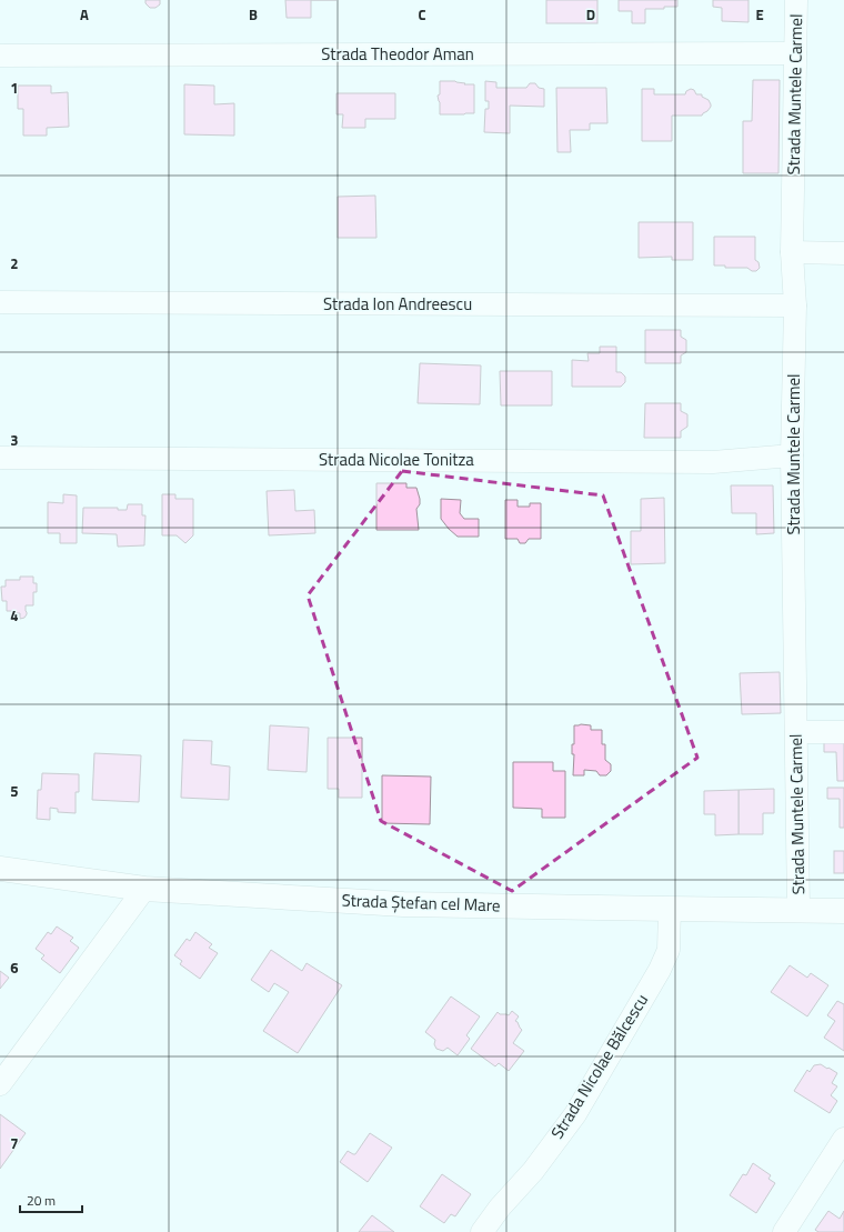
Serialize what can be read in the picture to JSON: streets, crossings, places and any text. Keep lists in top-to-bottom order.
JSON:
{
  "streets": {
    "street": [
      "Strada Theodor Aman",
      "Strada Muntele Carmel",
      "Strada Ion Andreescu",
      "Strada Nicolae Tonitza",
      "Strada Ștefan cel Mare",
      "Strada Nicolae Bălcescu"
    ]
  },
  "crossings": [
    ["Strada Theodor Aman", "Strada Muntele Carmel"],
    ["Strada Muntele Carmel", "Strada Ion Andreescu"],
    ["Strada Muntele Carmel", "Strada Nicolae Tonitza"],
    ["Strada Muntele Carmel", "Strada Ștefan cel Mare"],
    ["Strada Ștefan cel Mare", "Strada Nicolae Bălcescu"]
  ],
  "scale_bar": "20 m",
  "grid": {
    "columns": [
      "A",
      "B",
      "C",
      "D",
      "E"
    ],
    "rows": [
      "1",
      "2",
      "3",
      "4",
      "5",
      "6",
      "7"
    ]
  }
}
